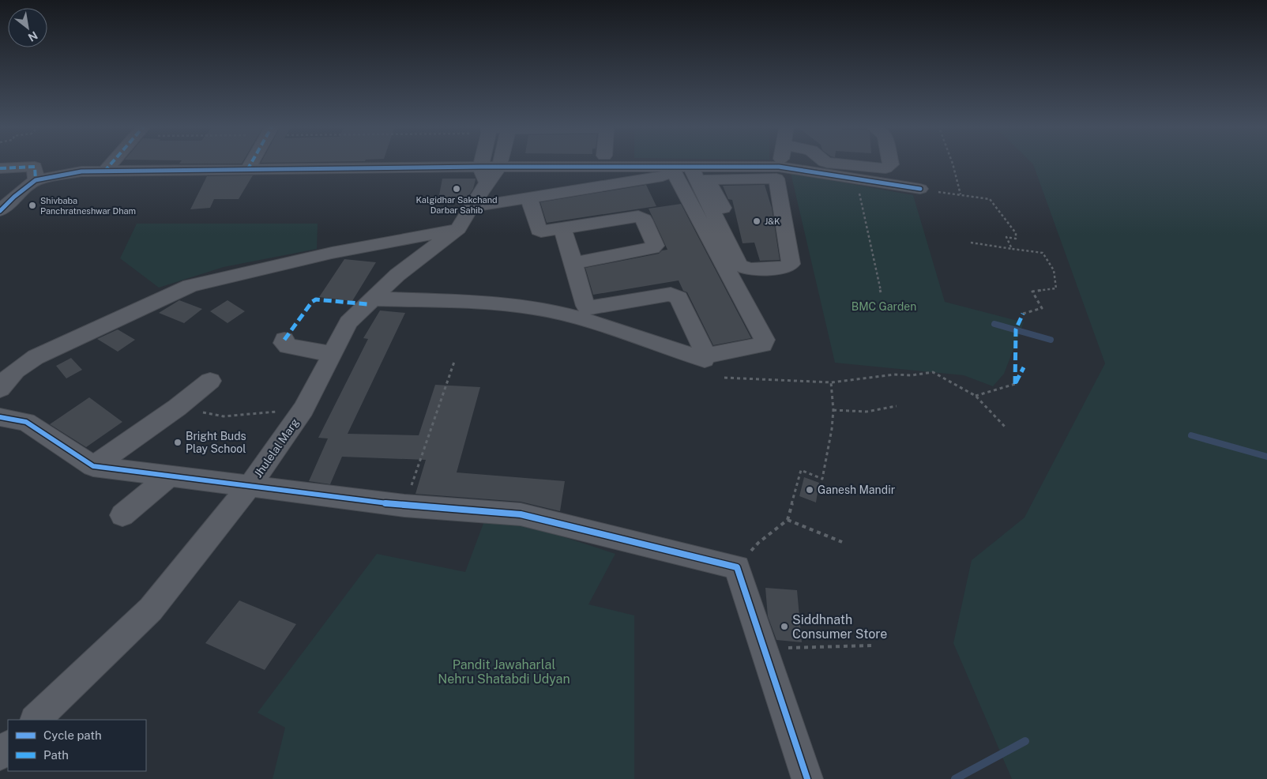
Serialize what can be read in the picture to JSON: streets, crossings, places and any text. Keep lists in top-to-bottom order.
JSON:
{
  "streets": {
    "street": ["Jhulelal Marg"]
  },
  "parks": ["BMC Garden", "Pandit Jawaharlal Nehru Shatabdi Udyan"],
  "places": [
    "Kalgidhar Sakchand Darbar Sahib",
    "Shivbaba Panchratneshwar Dham",
    "J&K",
    "Bright Buds Play School",
    "Ganesh Mandir",
    "Siddhnath Consumer Store"
  ],
  "legend": ["Cycle path", "Path"],
  "north": "bottom right"
}
